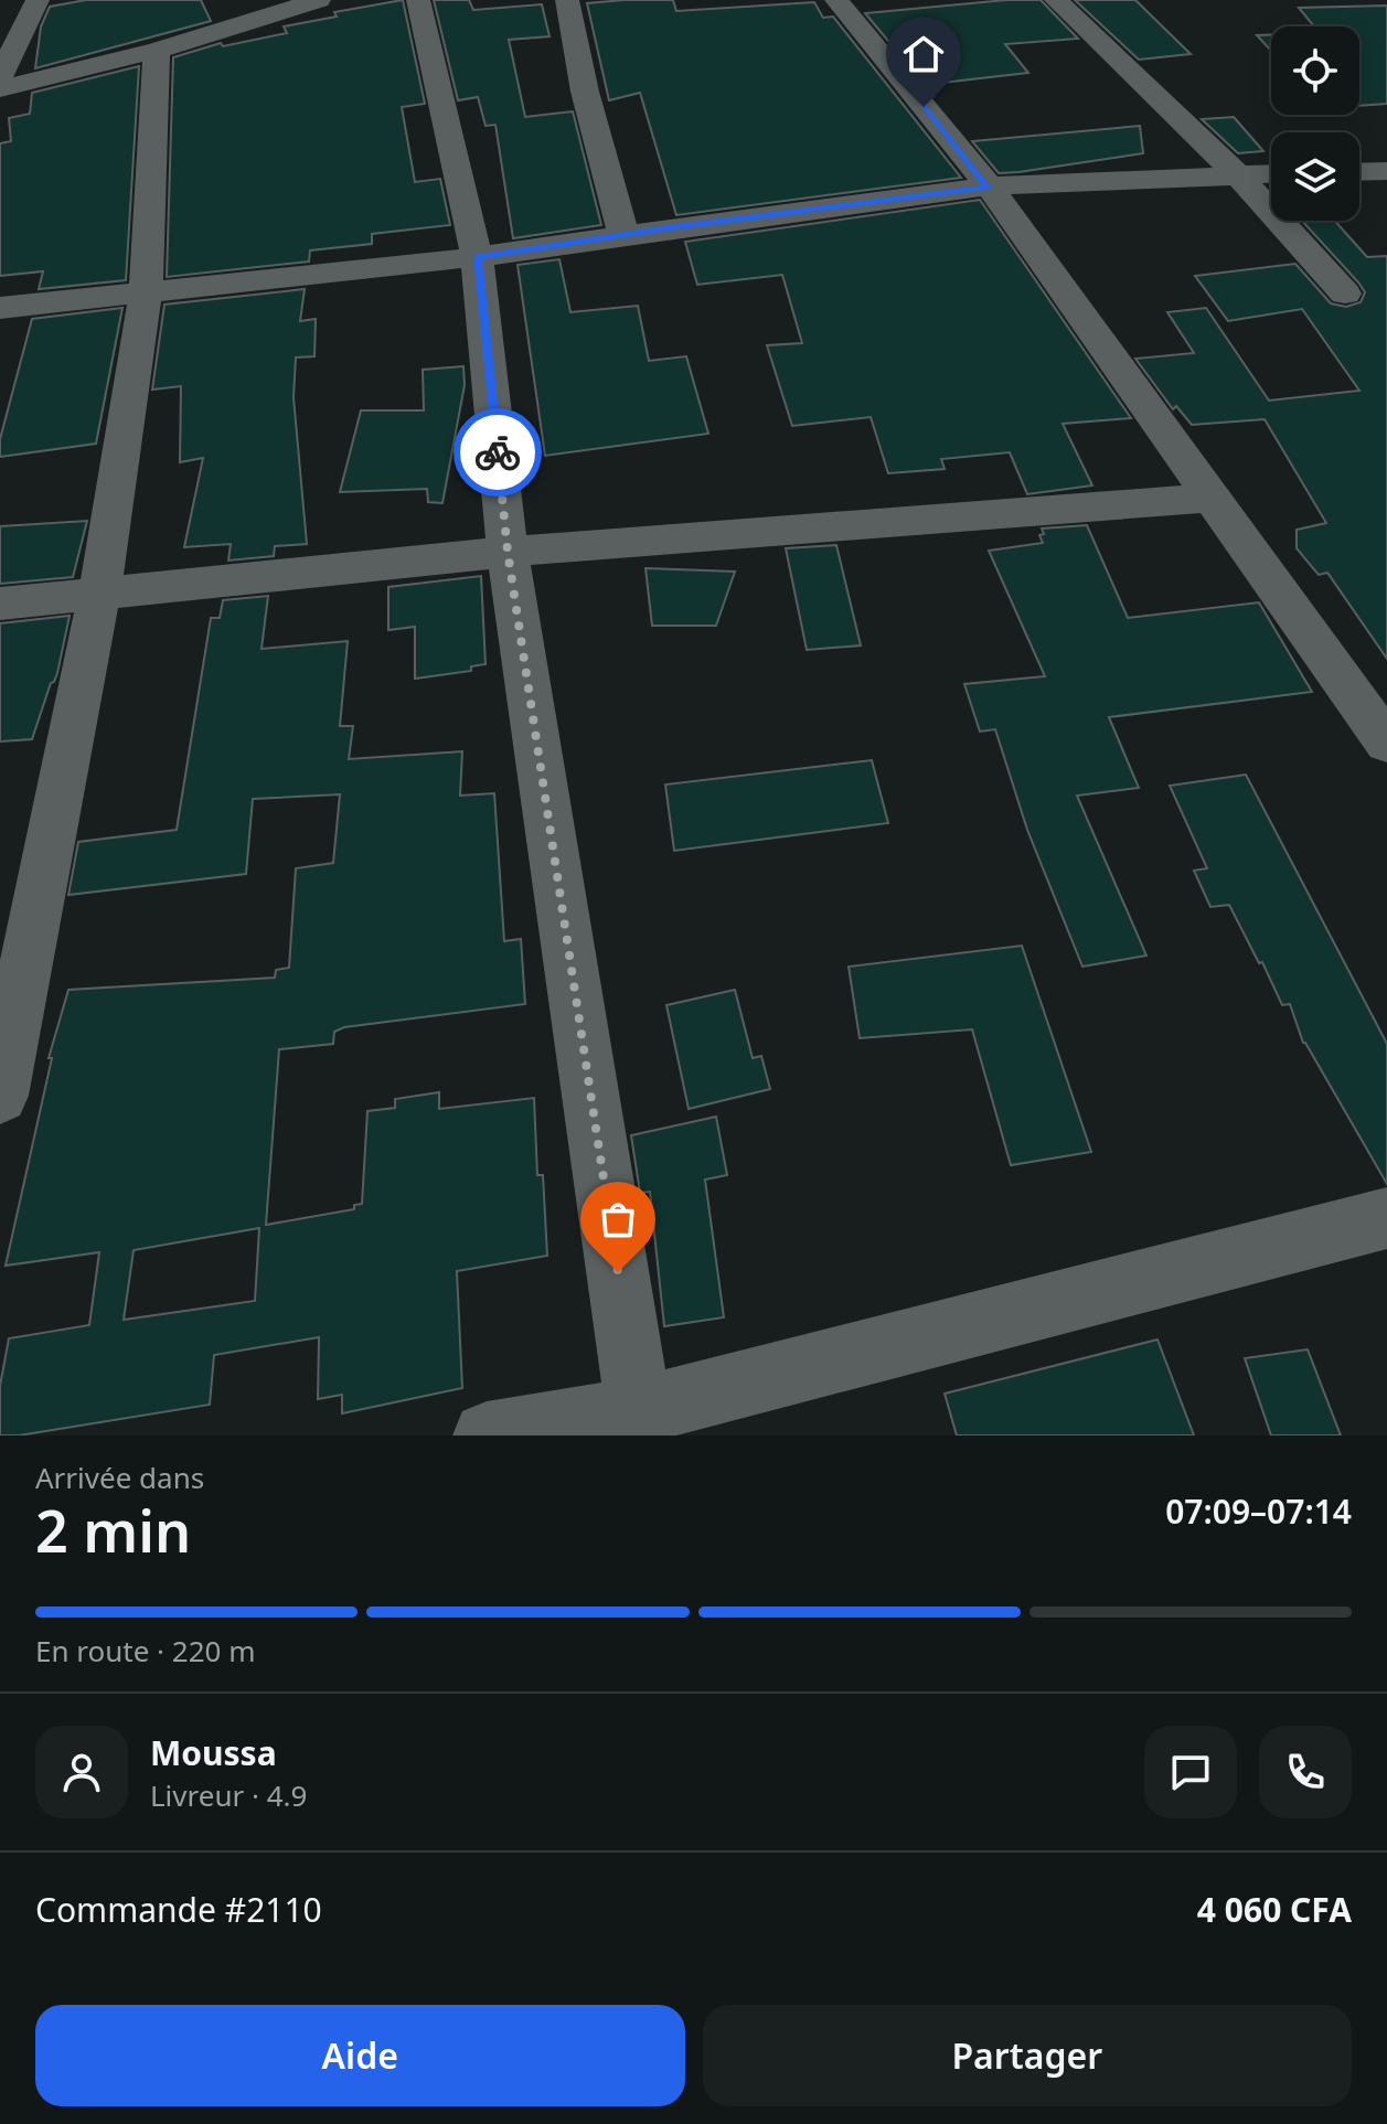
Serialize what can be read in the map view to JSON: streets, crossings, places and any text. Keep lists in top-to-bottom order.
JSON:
{
  "page": {
    "heading": ["2 min", "Arrivée dans", "07:09–07:14"],
    "panel": [
      "Moussa",
      "Livreur · 4.9",
      "Commande #2110",
      "4 060 CFA"
    ],
    "bar": "En route · 220 m",
    "buttons": ["Aide", "Partager"]
  }
}
